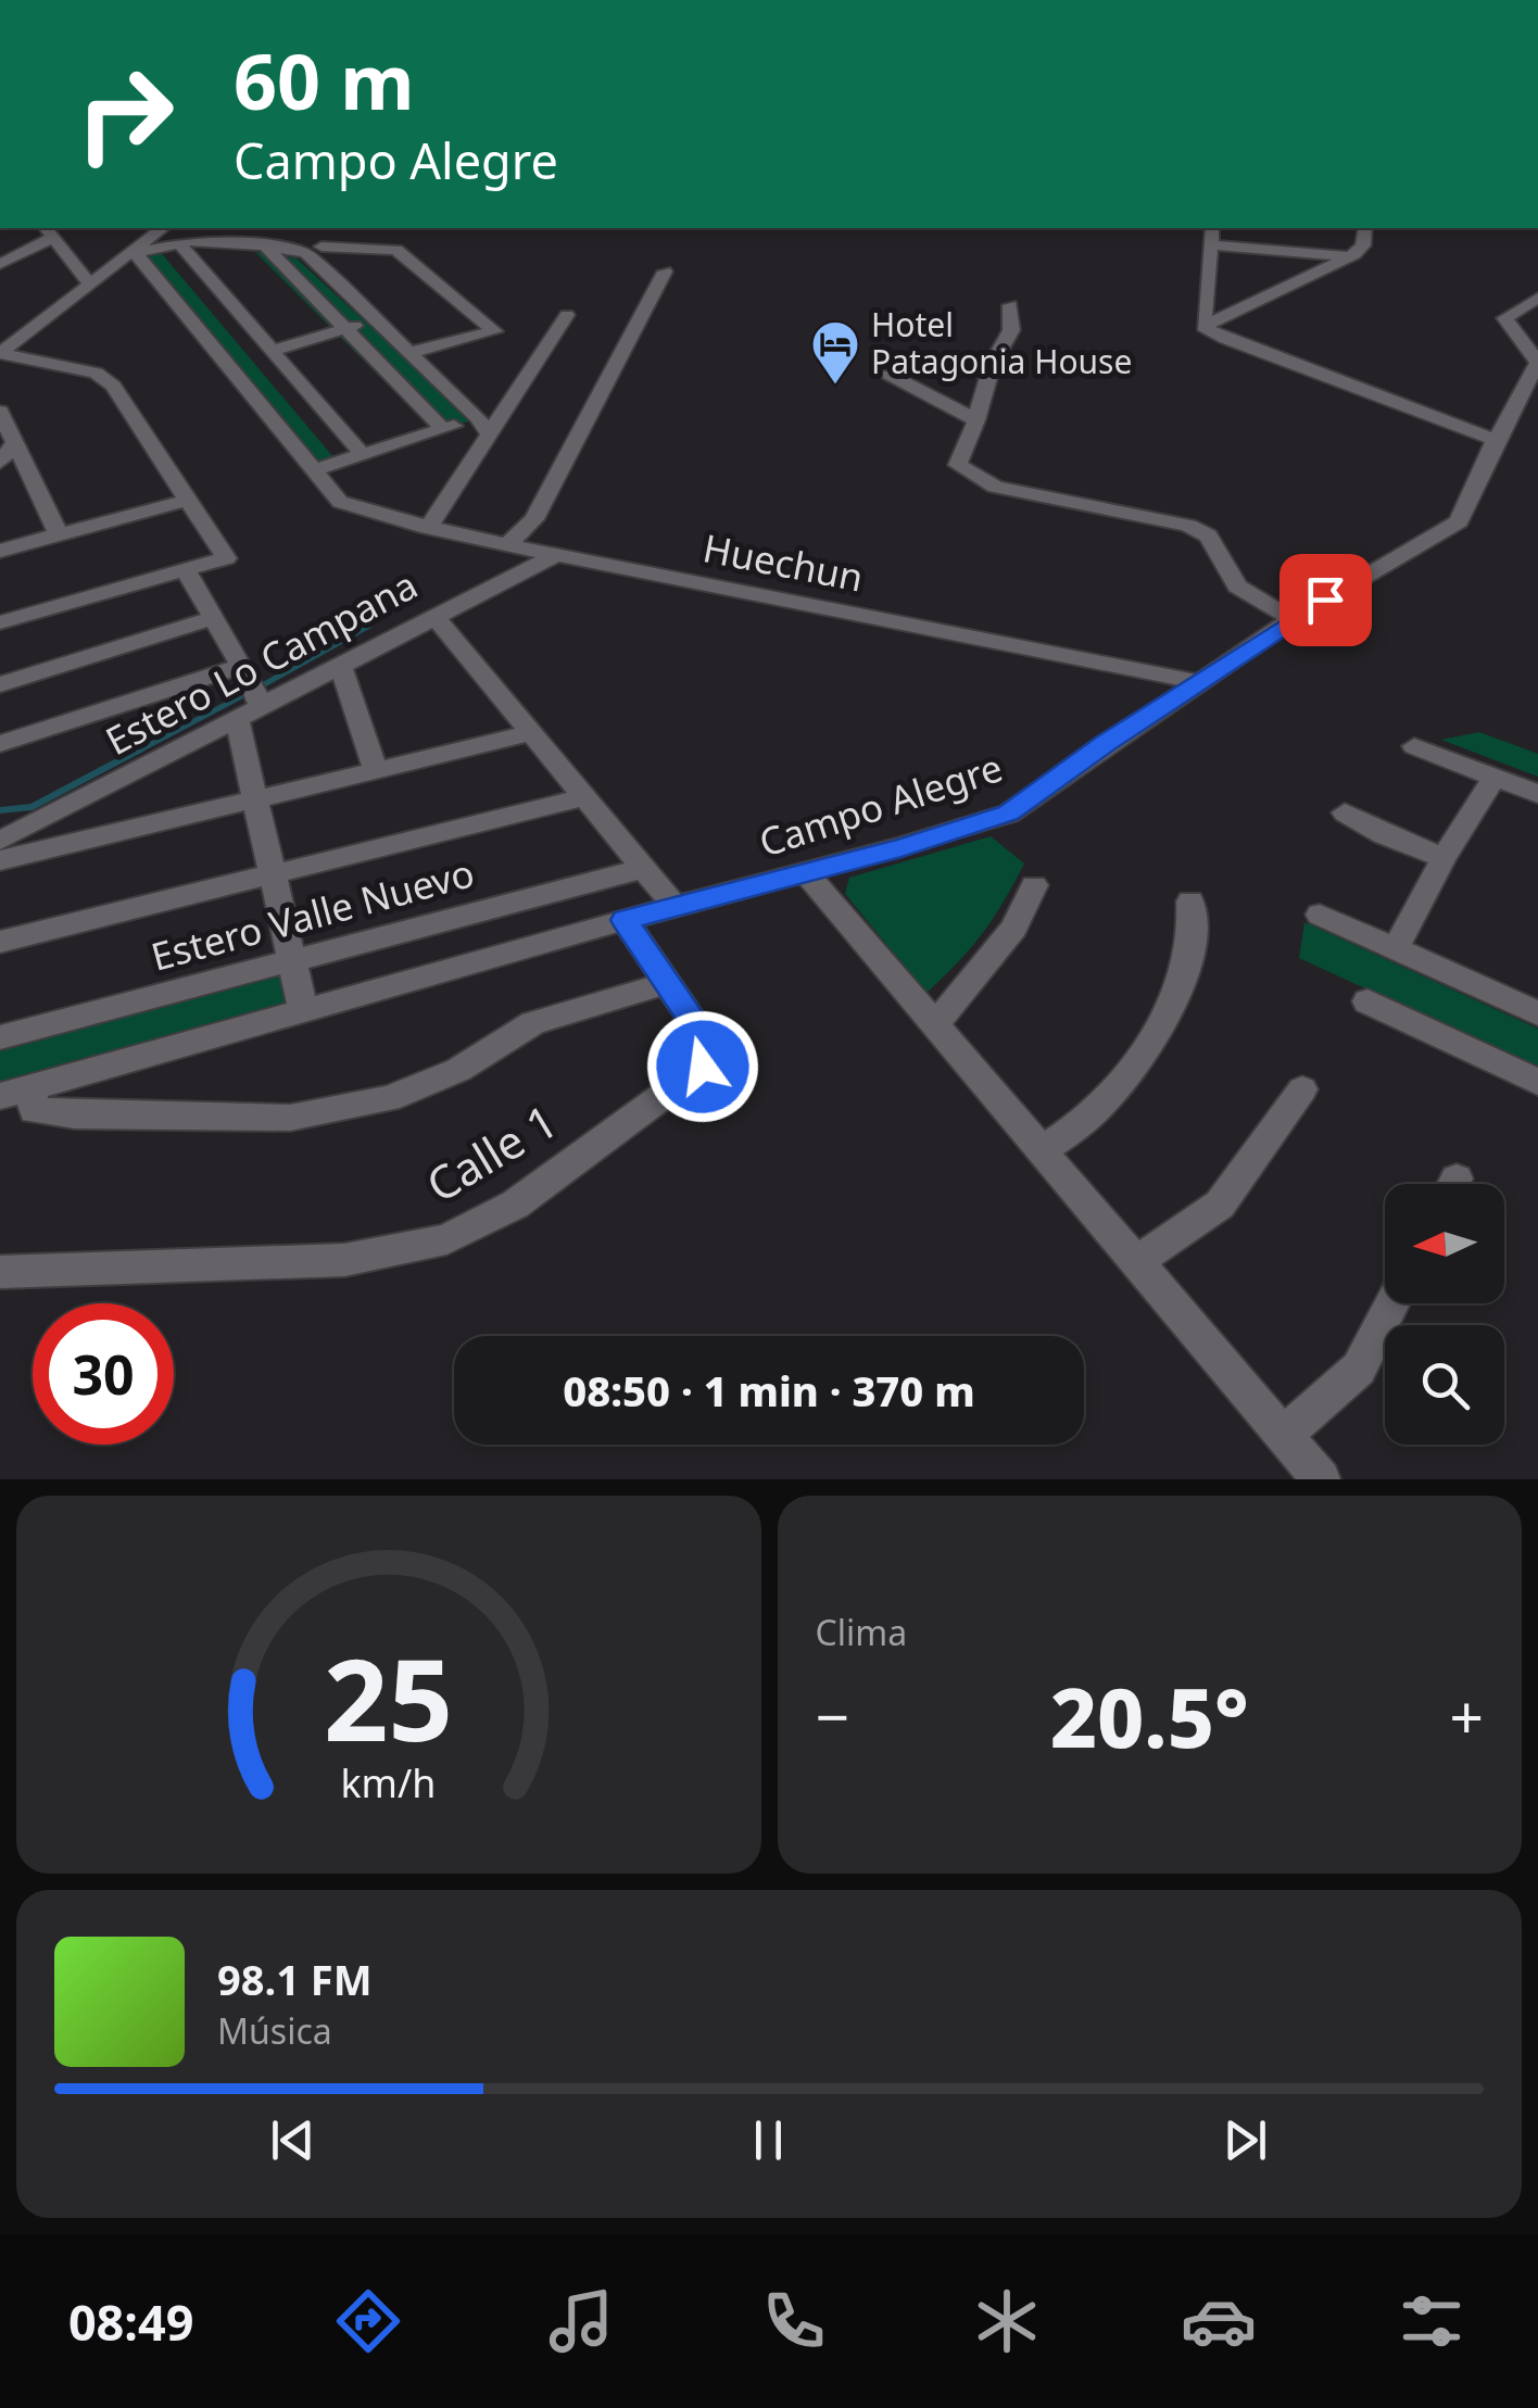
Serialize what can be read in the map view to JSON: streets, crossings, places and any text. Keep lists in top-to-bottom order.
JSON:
{
  "streets": {
    "street": [
      "Huechun",
      "Estero Lo Campana",
      "Campo Alegre",
      "Estero Valle Nuevo",
      "Calle 1"
    ]
  },
  "crossings": [
    ["Huechun", "Estero Lo Campana"],
    ["Huechun", "Campo Alegre"],
    ["Campo Alegre", "Calle 1"]
  ],
  "places": {
    "hotel": ["Hotel Patagonia House"]
  },
  "north": "left",
  "page": {
    "turn": ["60 m", "Campo Alegre"],
    "limit": "30",
    "trip": "08:50 · 1 min · 370 m",
    "tile": "Clima",
    "heat": ["−", "20.5°", "+"],
    "song": ["98.1 FM", "Música"],
    "tabs": "08:49",
    "gauge": ["25", "km/h"]
  }
}
